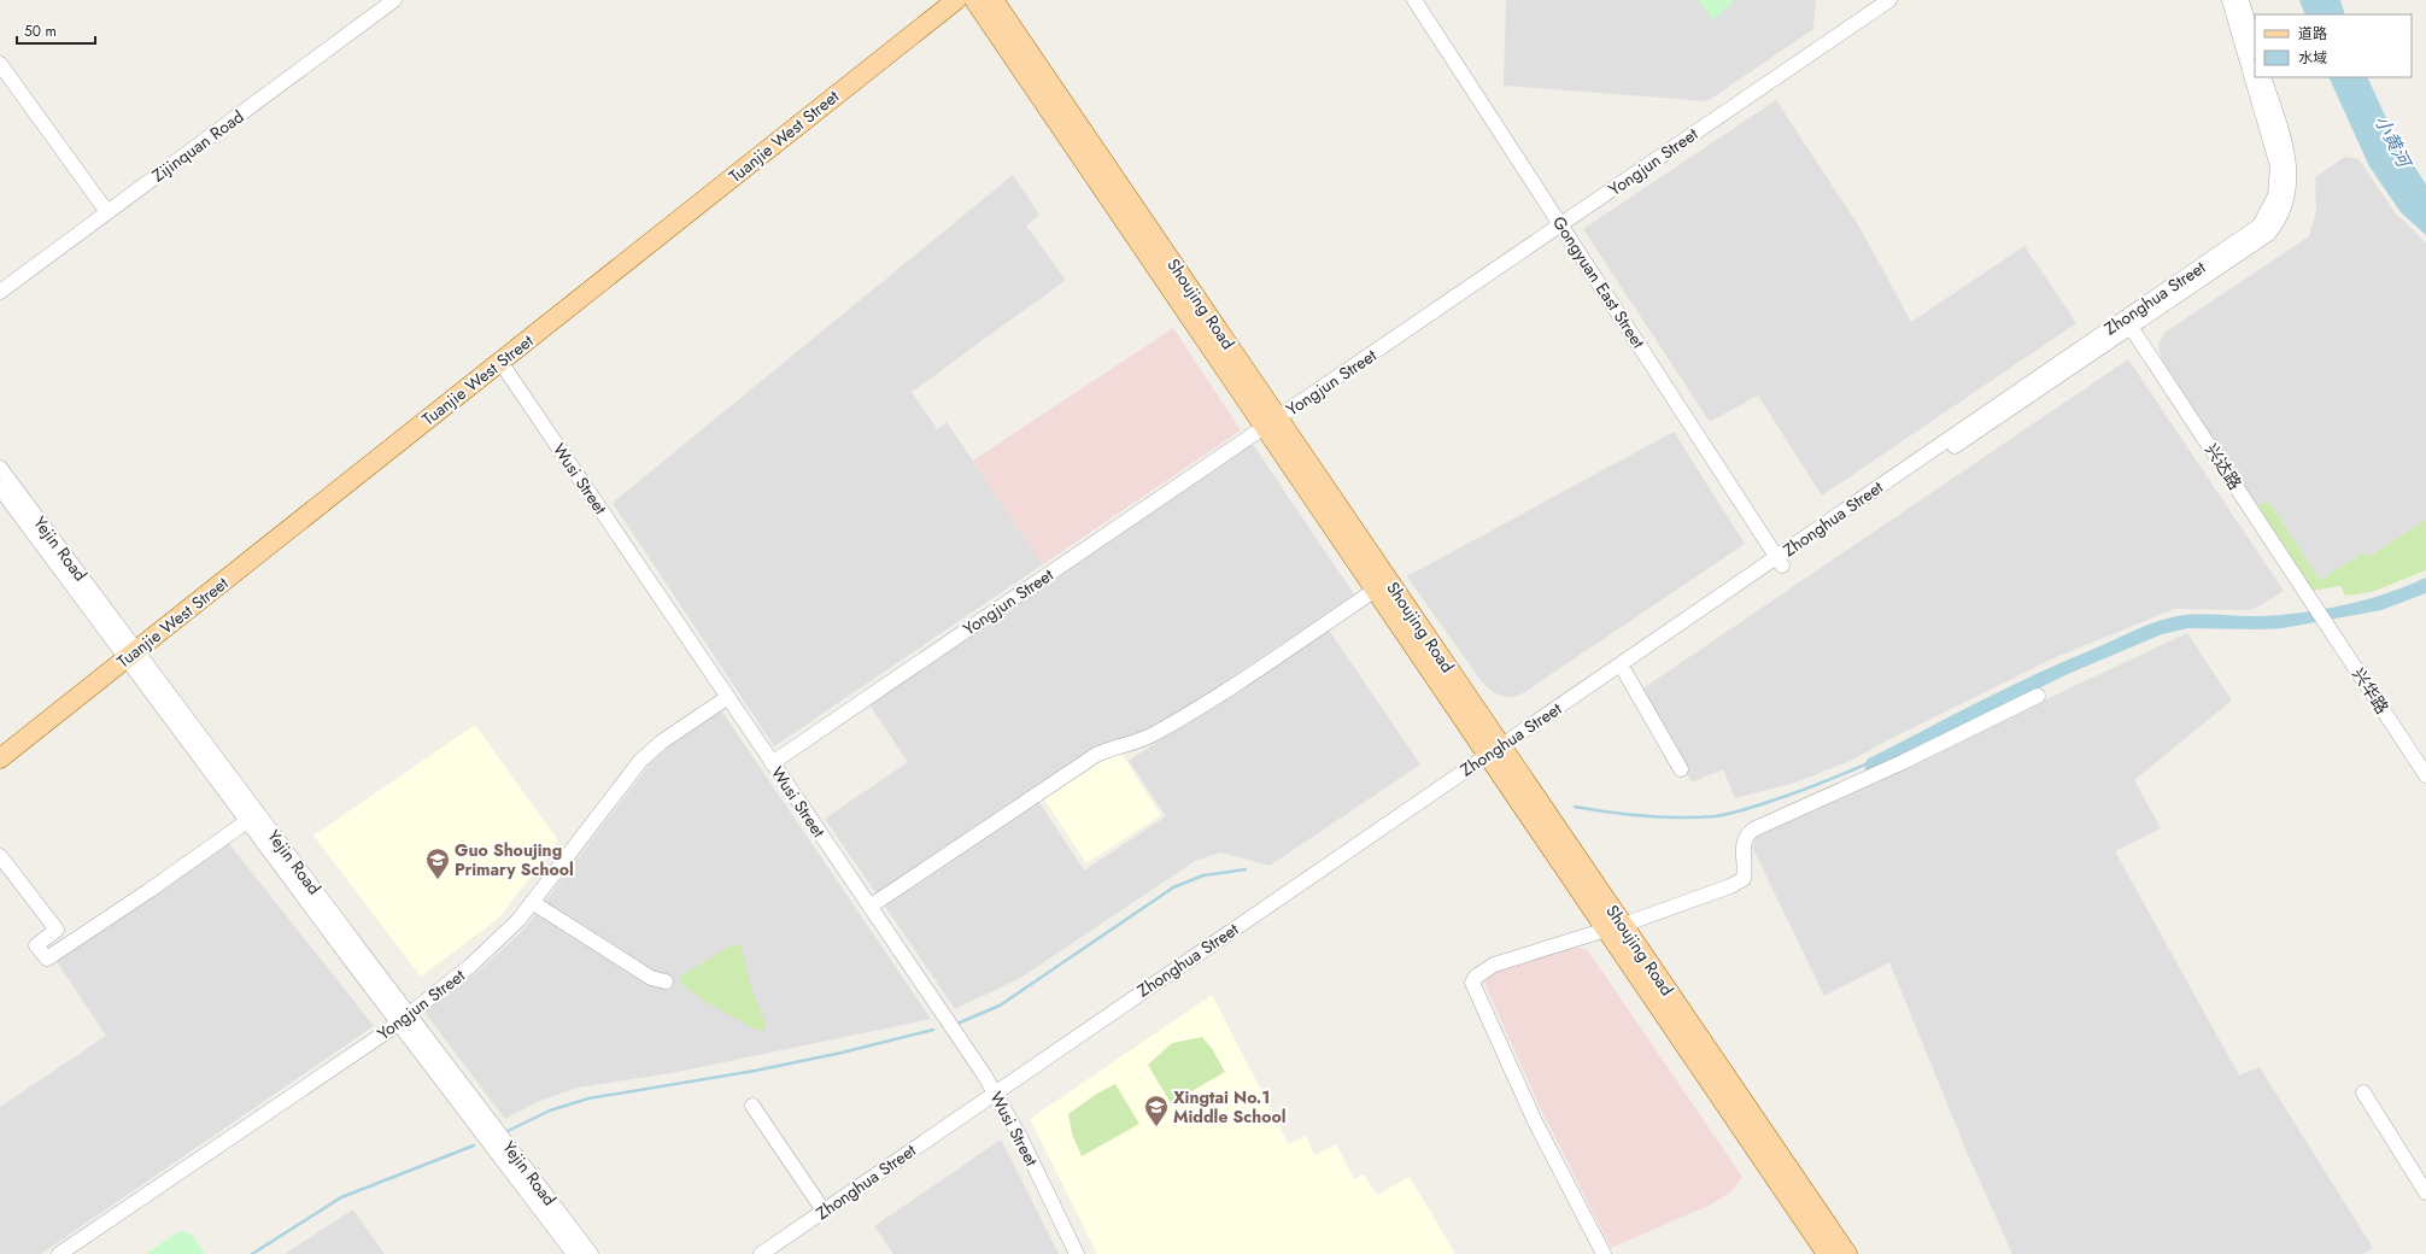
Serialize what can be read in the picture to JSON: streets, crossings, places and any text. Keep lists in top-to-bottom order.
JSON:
{
  "streets": {
    "main road": ["Tuanjie West Street", "Shoujing Road"],
    "street": [
      "Zijinquan Road",
      "Yongjun Street",
      "Gongyuan East Street",
      "Zhonghua Street",
      "兴达路",
      "Wusi Street",
      "Yejin Road",
      "兴华路"
    ]
  },
  "crossings": [
    ["Tuanjie West Street", "Wusi Street"],
    ["Tuanjie West Street", "Yejin Road"],
    ["Yongjun Street", "Gongyuan East Street"],
    ["Yongjun Street", "Shoujing Road"],
    ["Yongjun Street", "Wusi Street"],
    ["Yongjun Street", "Yejin Road"],
    ["Gongyuan East Street", "Zhonghua Street"],
    ["Zhonghua Street", "Shoujing Road"],
    ["Zhonghua Street", "兴达路"],
    ["Zhonghua Street", "Wusi Street"],
    ["兴达路", "兴华路"]
  ],
  "water": ["小黄河"],
  "places": {
    "school or university": ["Guo Shoujing Primary School", "Xingtai No.1 Middle School"]
  },
  "legend": ["道路", "水域"],
  "scale_bar": "50 m"
}
